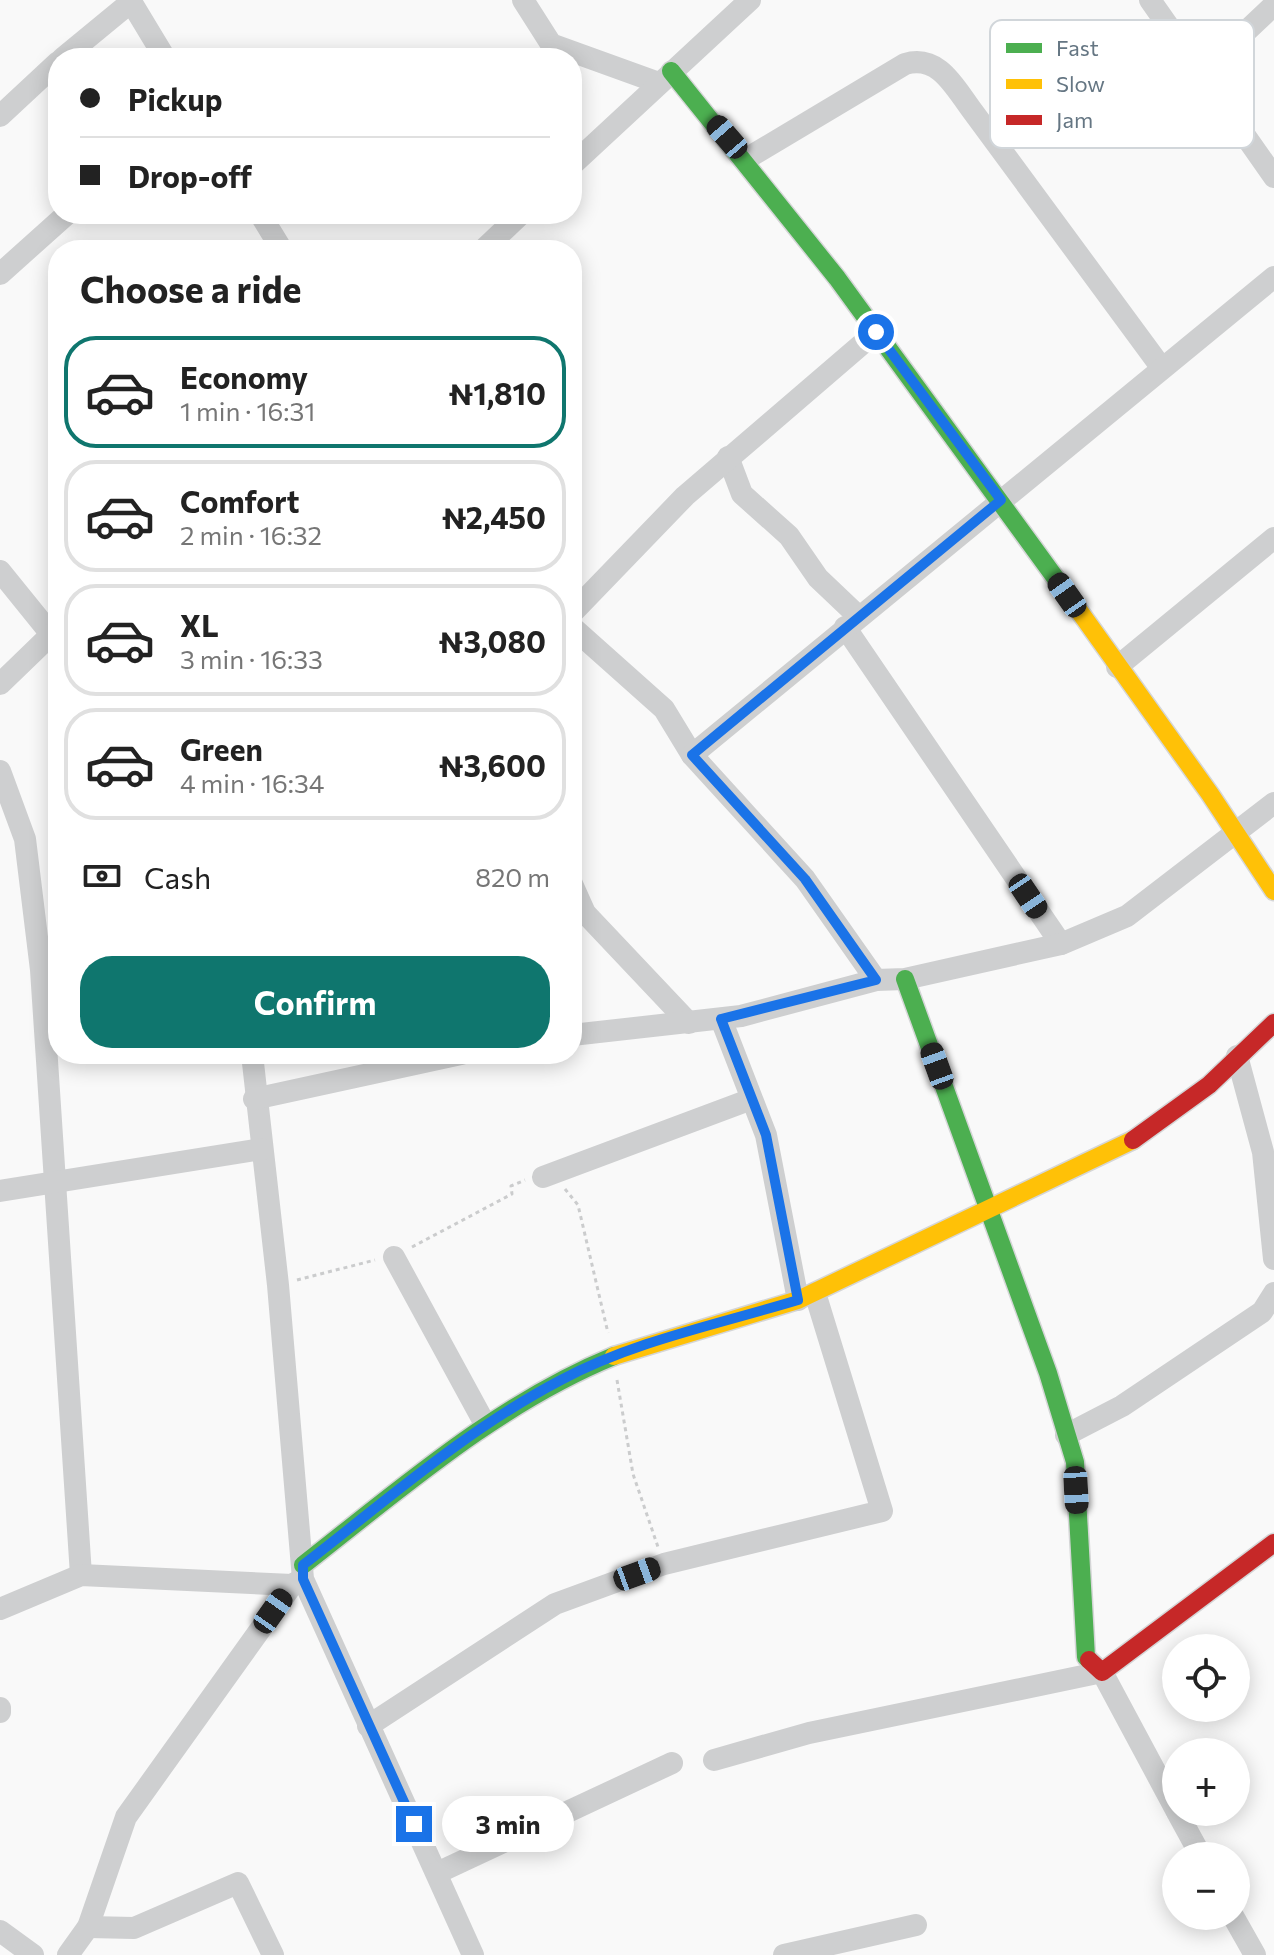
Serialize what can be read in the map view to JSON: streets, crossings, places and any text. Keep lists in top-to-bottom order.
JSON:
{
  "legend": ["Fast", "Slow", "Jam"],
  "page": {
    "banner": ["Pickup", "Drop-off"],
    "heading": "Choose a ride",
    "list": [
      {
        "name": "Economy",
        "note": "1 min · 16:31",
        "value": "₦1,810"
      },
      {
        "name": "Comfort",
        "note": "2 min · 16:32",
        "value": "₦2,450"
      },
      {
        "name": "XL",
        "note": "3 min · 16:33",
        "value": "₦3,080"
      },
      {
        "name": "Green",
        "note": "4 min · 16:34",
        "value": "₦3,600"
      }
    ],
    "pay": ["Cash", "820 m"],
    "buttons": "Confirm",
    "map_buttons": ["+", "−"],
    "bubble": "3 min"
  }
}
